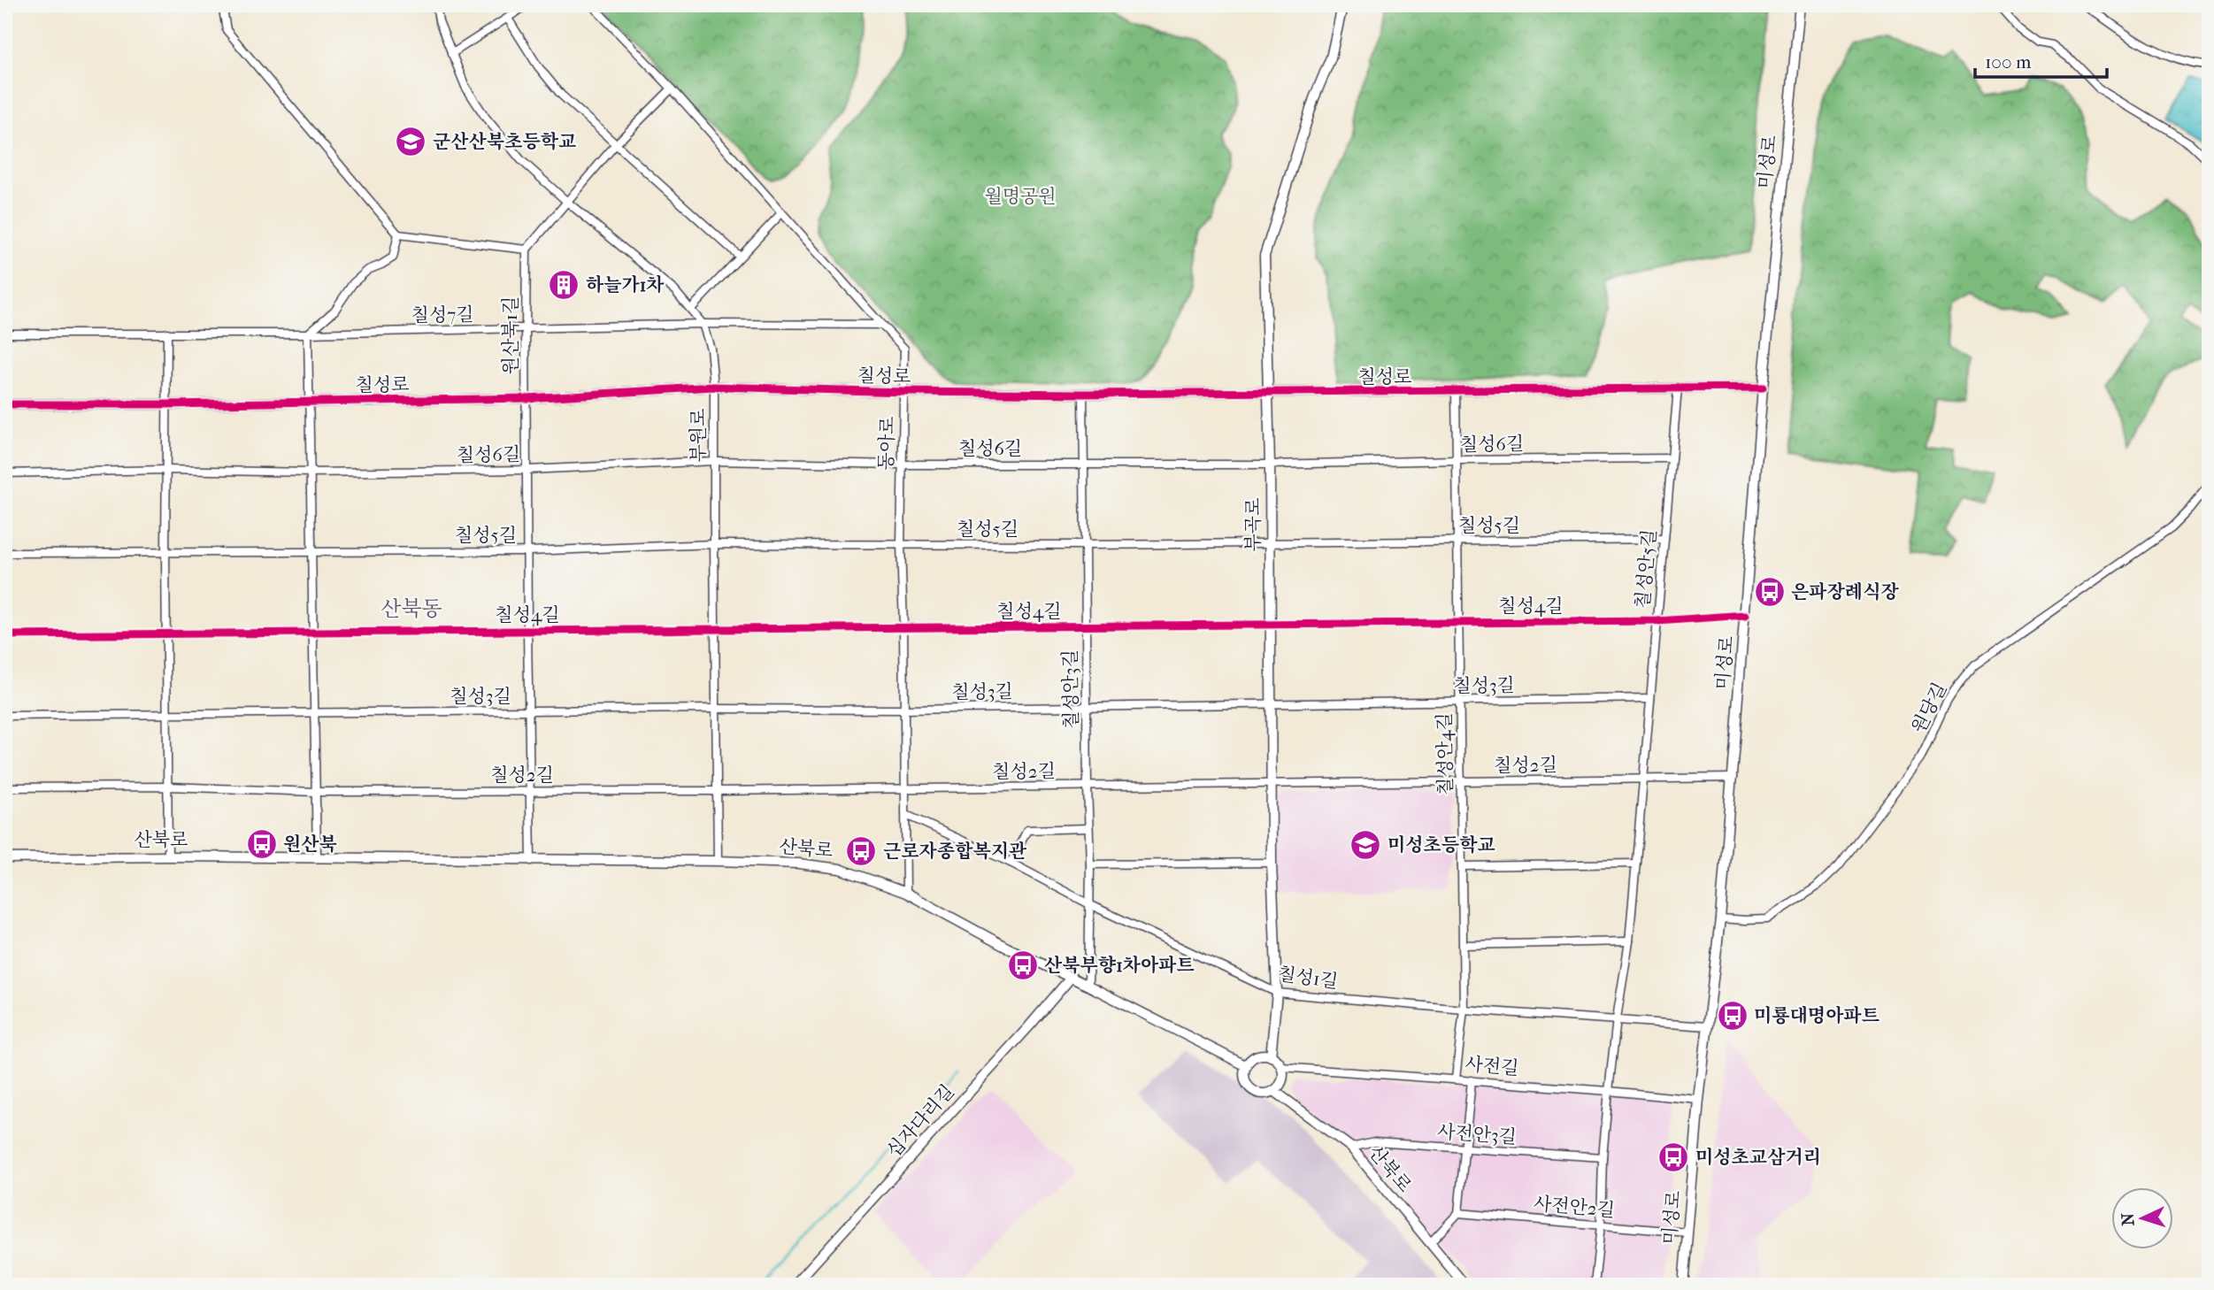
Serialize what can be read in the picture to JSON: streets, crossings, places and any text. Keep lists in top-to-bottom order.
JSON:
{
  "streets": {
    "street": [
      "미성로",
      "칠성7길",
      "원산북1길",
      "칠성로",
      "부원로",
      "동아로",
      "칠성6길",
      "부곡로",
      "칠성5길",
      "칠성안5길",
      "칠성4길",
      "칠성3길",
      "칠성안3길",
      "원당길",
      "칠성안4길",
      "칠성2길",
      "산북로",
      "칠성1길",
      "사전길",
      "십자다리길",
      "사전안3길",
      "사전안2길"
    ]
  },
  "crossings": [
    ["미성로", "칠성로"],
    ["미성로", "칠성4길"],
    ["미성로", "원당길"],
    ["미성로", "칠성2길"],
    ["미성로", "칠성1길"],
    ["미성로", "사전길"],
    ["미성로", "사전안2길"],
    ["칠성7길", "원산북1길"],
    ["칠성7길", "부원로"],
    ["칠성7길", "동아로"],
    ["원산북1길", "칠성로"],
    ["원산북1길", "칠성6길"],
    ["원산북1길", "칠성5길"],
    ["원산북1길", "칠성4길"],
    ["원산북1길", "칠성3길"],
    ["원산북1길", "칠성2길"],
    ["원산북1길", "산북로"],
    ["칠성로", "부원로"],
    ["칠성로", "동아로"],
    ["칠성로", "부곡로"],
    ["칠성로", "칠성안5길"],
    ["칠성로", "칠성안3길"],
    ["칠성로", "칠성안4길"],
    ["부원로", "칠성6길"],
    ["부원로", "칠성5길"],
    ["부원로", "칠성4길"],
    ["부원로", "칠성3길"],
    ["부원로", "칠성2길"],
    ["부원로", "산북로"],
    ["동아로", "칠성6길"],
    ["동아로", "칠성5길"],
    ["동아로", "칠성4길"],
    ["동아로", "칠성3길"],
    ["동아로", "칠성2길"],
    ["동아로", "산북로"],
    ["동아로", "칠성1길"],
    ["칠성6길", "부곡로"],
    ["칠성6길", "칠성안5길"],
    ["칠성6길", "칠성안3길"],
    ["칠성6길", "칠성안4길"],
    ["부곡로", "칠성5길"],
    ["부곡로", "칠성4길"],
    ["부곡로", "칠성3길"],
    ["부곡로", "칠성2길"],
    ["부곡로", "산북로"],
    ["부곡로", "칠성1길"],
    ["부곡로", "사전길"],
    ["칠성5길", "칠성안5길"],
    ["칠성5길", "칠성안3길"],
    ["칠성5길", "칠성안4길"],
    ["칠성안5길", "칠성4길"],
    ["칠성안5길", "칠성3길"],
    ["칠성안5길", "칠성2길"],
    ["칠성안5길", "칠성1길"],
    ["칠성안5길", "사전길"],
    ["칠성안5길", "사전안3길"],
    ["칠성안5길", "사전안2길"],
    ["칠성4길", "칠성안3길"],
    ["칠성4길", "칠성안4길"],
    ["칠성3길", "칠성안3길"],
    ["칠성3길", "칠성안4길"],
    ["칠성안3길", "칠성2길"],
    ["칠성안3길", "산북로"],
    ["칠성안3길", "칠성1길"],
    ["칠성안4길", "칠성2길"],
    ["칠성안4길", "칠성1길"],
    ["칠성안4길", "사전길"],
    ["산북로", "사전길"],
    ["산북로", "십자다리길"],
    ["산북로", "사전안3길"]
  ],
  "districts": ["산북동"],
  "parks": ["월명공원"],
  "places": {
    "school or university": ["군산산북초등학교", "미성초등학교"],
    "building": ["하늘가1차"],
    "bus stop": [
      "은파장례식장",
      "원산북",
      "근로자종합복지관",
      "산북부향1차아파트",
      "미룡대명아파트",
      "미성초교삼거리"
    ]
  },
  "scale_bar": "100 m",
  "north": "left"
}
